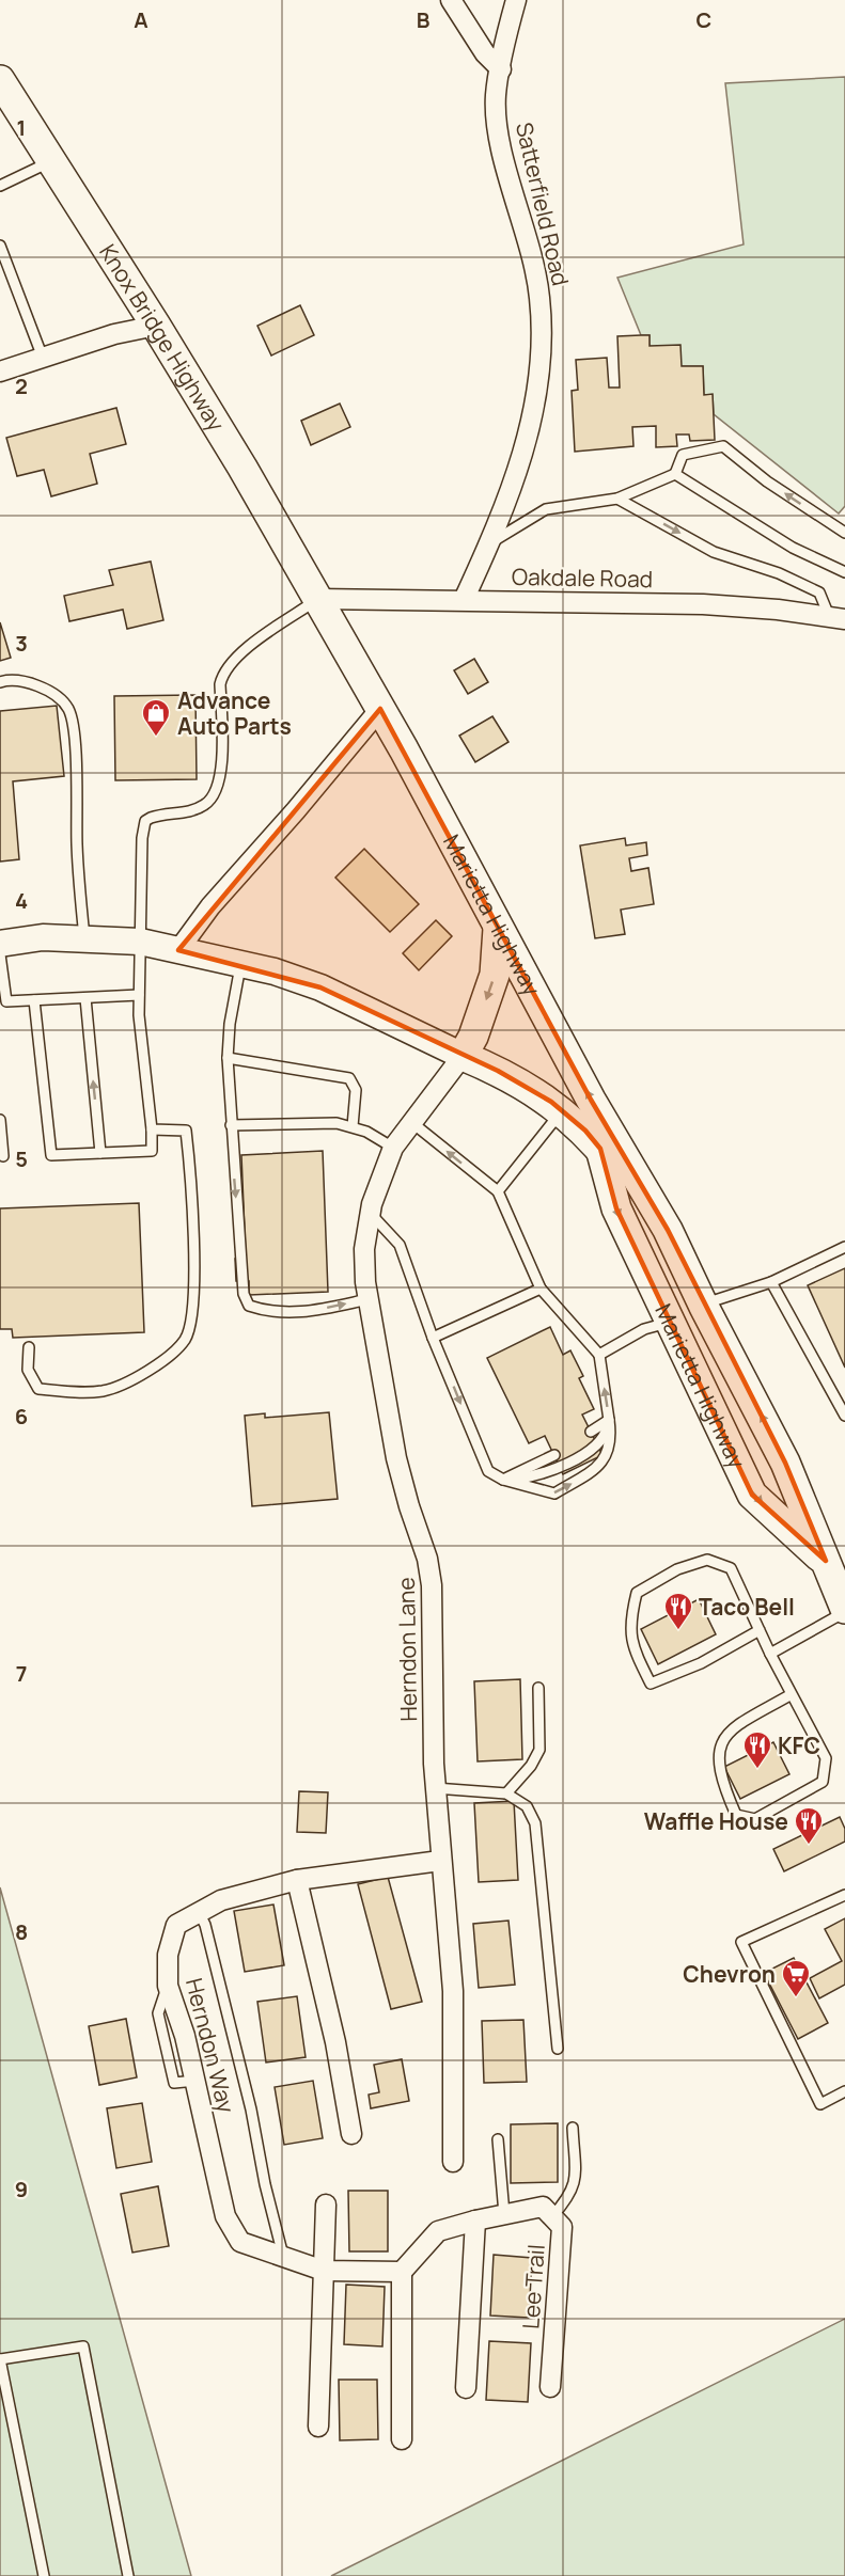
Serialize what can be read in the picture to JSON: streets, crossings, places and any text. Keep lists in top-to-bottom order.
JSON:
{
  "streets": {
    "main road": ["Knox Bridge Highway", "Marietta Highway"],
    "street": [
      "Satterfield Road",
      "Oakdale Road",
      "Herndon Lane",
      "Herndon Way",
      "Lee Trail"
    ]
  },
  "crossings": [
    ["Satterfield Road", "Oakdale Road"],
    ["Knox Bridge Highway", "Oakdale Road"],
    ["Knox Bridge Highway", "Marietta Highway"],
    ["Oakdale Road", "Marietta Highway"],
    ["Marietta Highway", "Herndon Lane"],
    ["Herndon Lane", "Herndon Way"]
  ],
  "places": {
    "shop": ["Advance Auto Parts"],
    "restaurant": ["Taco Bell", "KFC", "Waffle House"],
    "supermarket": ["Chevron"]
  },
  "grid": {
    "columns": ["A", "B", "C"],
    "rows": [
      "1",
      "2",
      "3",
      "4",
      "5",
      "6",
      "7",
      "8",
      "9"
    ]
  }
}
